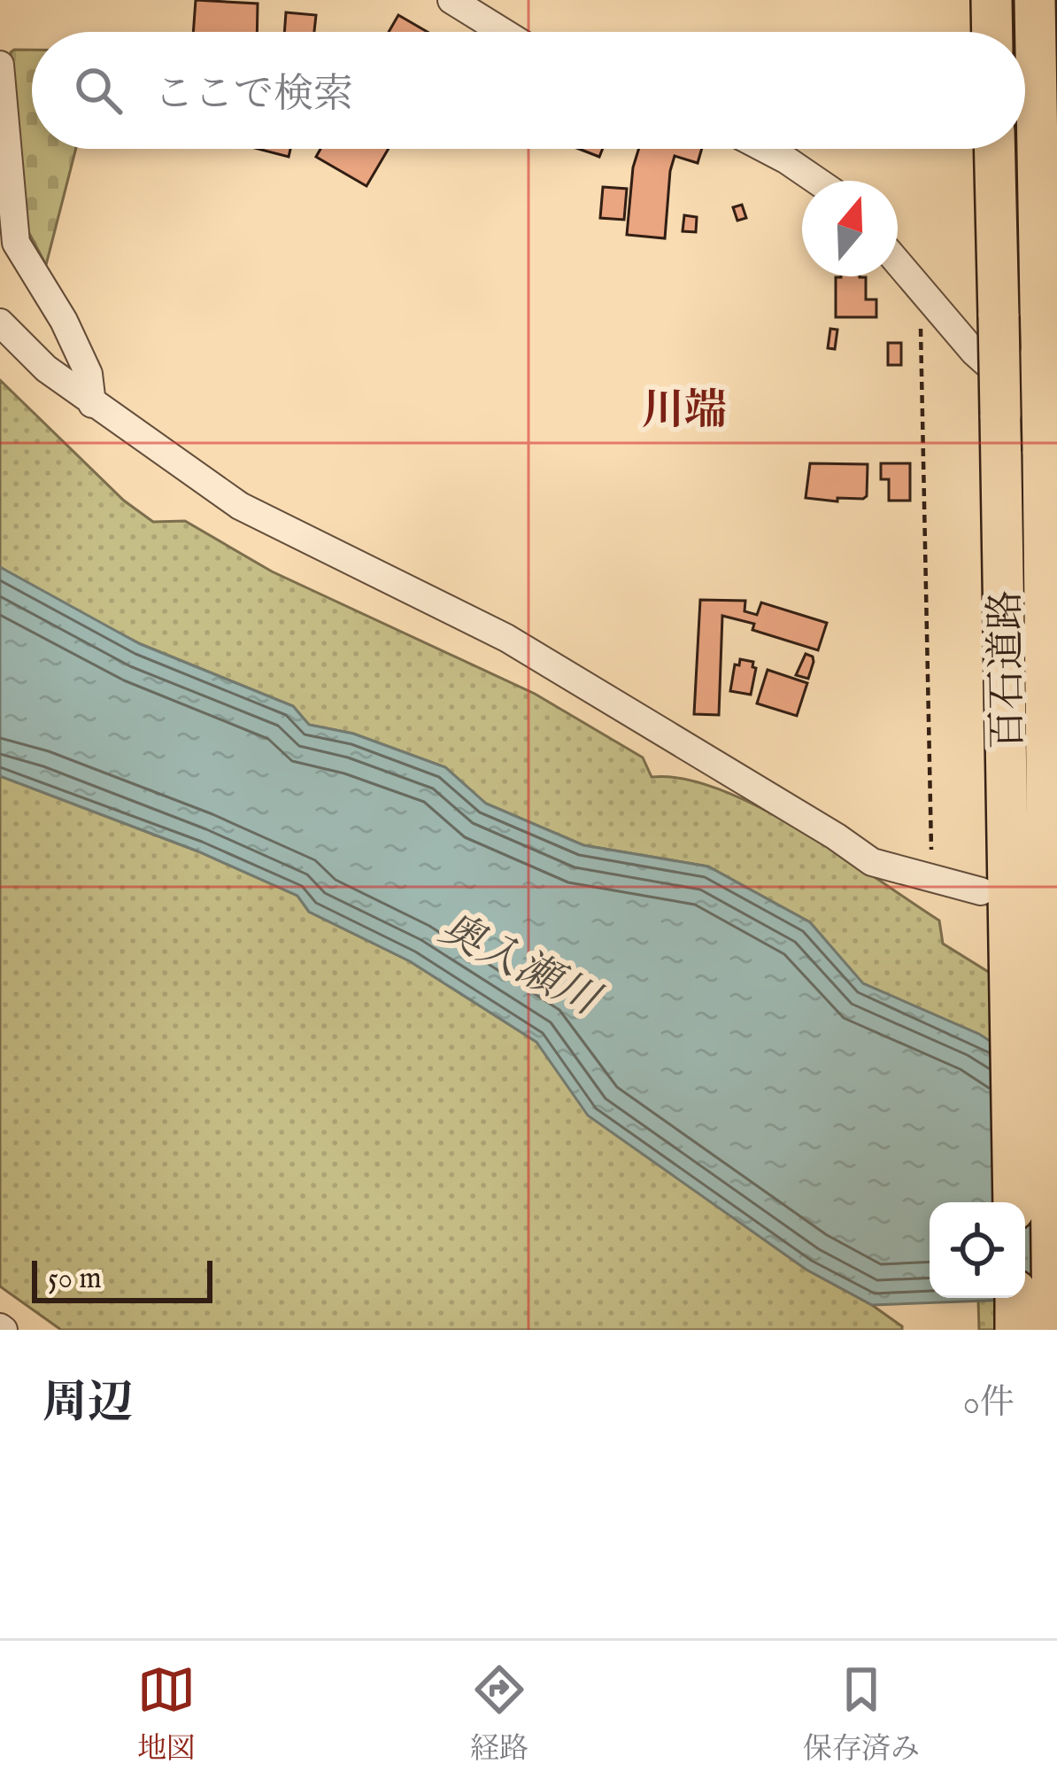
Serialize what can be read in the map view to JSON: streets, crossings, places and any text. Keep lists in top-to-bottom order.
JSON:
{
  "streets": {
    "highway": ["百石道路"]
  },
  "districts": ["川端"],
  "water": ["奥入瀬川"],
  "scale_bar": "50 m",
  "north": "top",
  "page": {
    "search": "ここで検索",
    "scale": "50 m",
    "heading": ["周辺", "0件"],
    "nav": ["地図", "経路", "保存済み"]
  }
}
